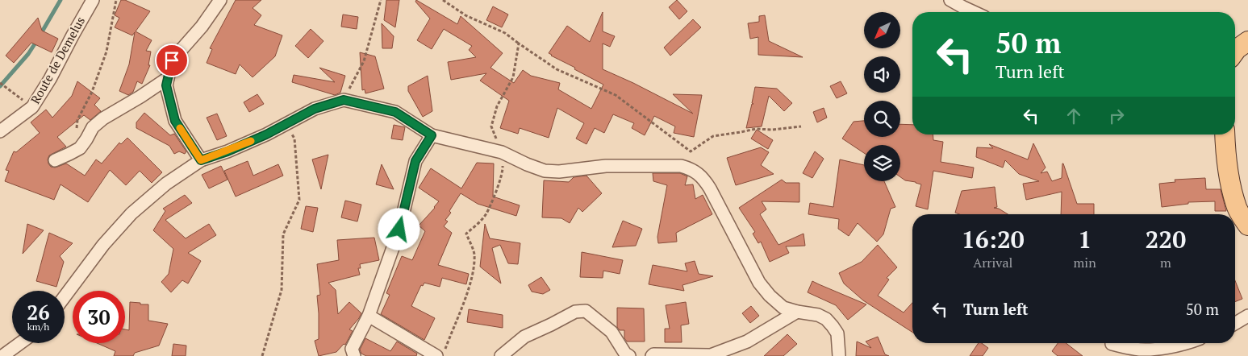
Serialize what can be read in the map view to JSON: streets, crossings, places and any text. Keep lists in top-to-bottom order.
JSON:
{
  "streets": {
    "street": ["Route de Demelus"]
  },
  "north": "bottom left",
  "page": {
    "turn": ["50 m", "Turn left"],
    "eta": [
      "16:20",
      "Arrival",
      "1",
      "min",
      "220",
      "m"
    ],
    "list": [
      {
        "name": "Turn left",
        "value": "50 m"
      }
    ],
    "speed": "26 km/h",
    "limit": "30"
  }
}
